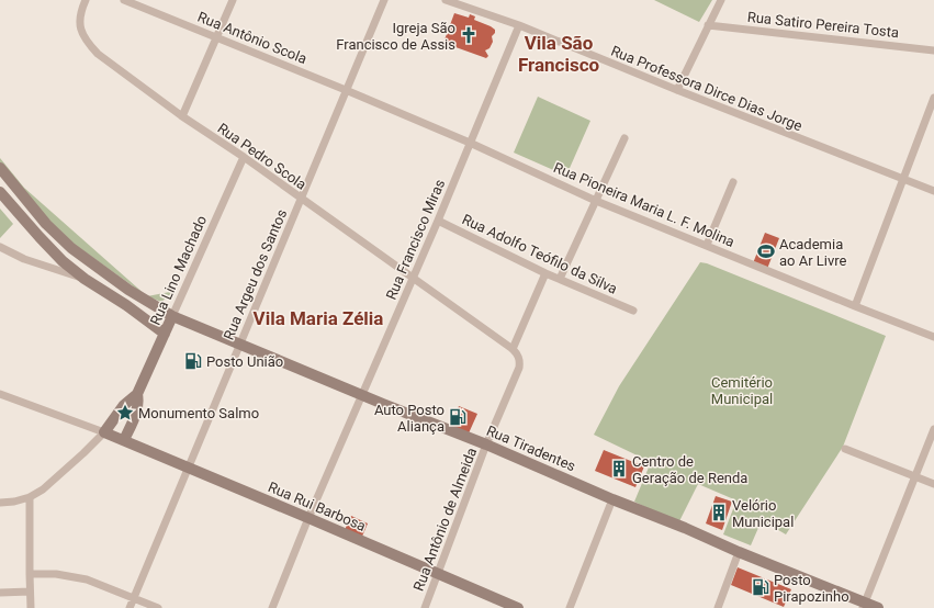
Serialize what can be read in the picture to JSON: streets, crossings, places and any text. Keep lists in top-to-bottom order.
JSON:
{
  "streets": {
    "main road": ["Rua Lino Machado", "Rua Tiradentes", "Rua Rui Barbosa"],
    "street": [
      "Rua Satiro Pereira Tosta",
      "Rua Antônio Scola",
      "Rua Professora Dirce Dias Jorge",
      "Rua Pedro Scola",
      "Rua Pioneira Maria L. F. Molina",
      "Rua Francisco Miras",
      "Rua Adolfo Teófilo da Silva",
      "Rua Argeu dos Santos",
      "Rua Antônio de Almeida"
    ]
  },
  "crossings": [
    ["Rua Antônio Scola", "Rua Pioneira Maria L. F. Molina"],
    ["Rua Antônio Scola", "Rua Argeu dos Santos"],
    ["Rua Professora Dirce Dias Jorge", "Rua Francisco Miras"],
    ["Rua Pedro Scola", "Rua Francisco Miras"],
    ["Rua Pedro Scola", "Rua Lino Machado"],
    ["Rua Pedro Scola", "Rua Argeu dos Santos"],
    ["Rua Pedro Scola", "Rua Antônio de Almeida"],
    ["Rua Pioneira Maria L. F. Molina", "Rua Francisco Miras"],
    ["Rua Pioneira Maria L. F. Molina", "Rua Argeu dos Santos"],
    ["Rua Francisco Miras", "Rua Adolfo Teófilo da Silva"],
    ["Rua Francisco Miras", "Rua Tiradentes"],
    ["Rua Francisco Miras", "Rua Rui Barbosa"],
    ["Rua Lino Machado", "Rua Tiradentes"],
    ["Rua Lino Machado", "Rua Rui Barbosa"],
    ["Rua Argeu dos Santos", "Rua Tiradentes"],
    ["Rua Argeu dos Santos", "Rua Rui Barbosa"],
    ["Rua Tiradentes", "Rua Antônio de Almeida"],
    ["Rua Rui Barbosa", "Rua Antônio de Almeida"]
  ],
  "districts": ["Vila São Francisco", "Vila Maria Zélia"],
  "parks": ["Cemitério Municipal"],
  "places": {
    "church": ["Igreja São Francisco de Assis"],
    "sports": ["Academia ao Ar Livre"],
    "fuel station": ["Posto União", "Auto Posto Aliança", "Posto Pirapozinho"],
    "place": ["Monumento Salmo"],
    "building": ["Centro de Geração de Renda", "Velório Municipal"]
  }
}
